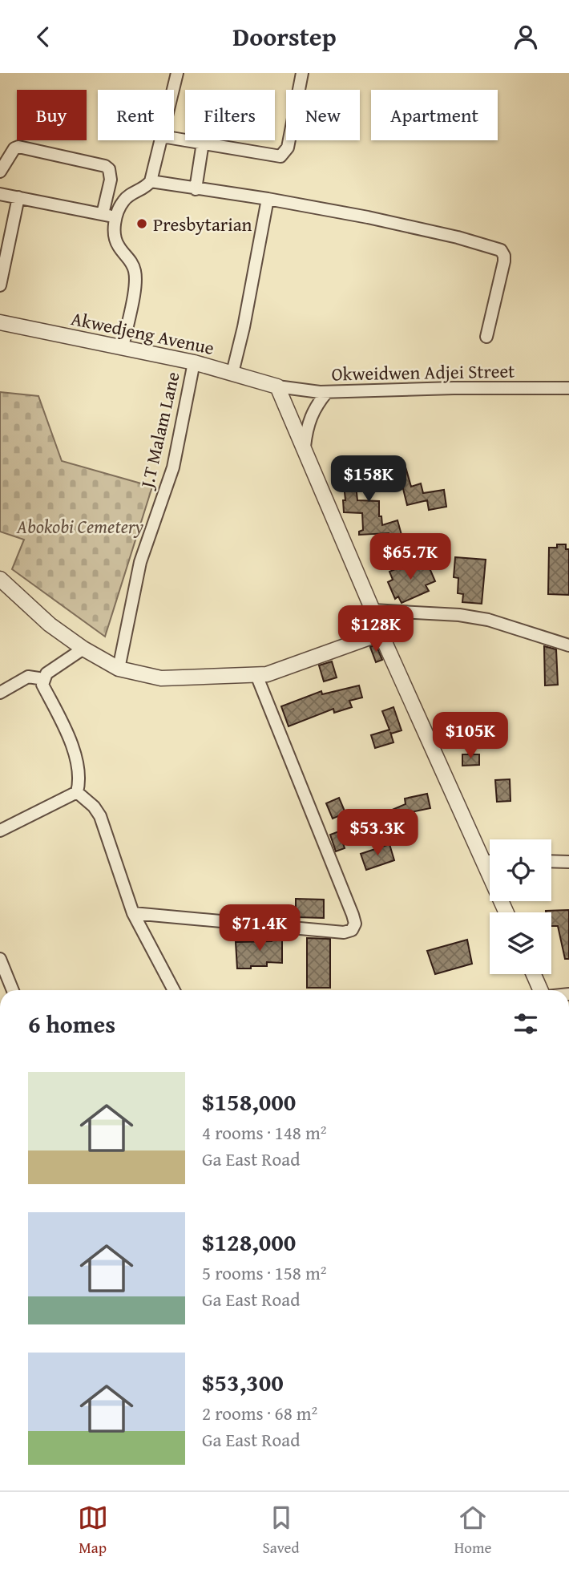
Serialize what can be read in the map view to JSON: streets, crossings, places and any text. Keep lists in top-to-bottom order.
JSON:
{
  "streets": {
    "street": ["Akwedjeng Avenue", "Okweidwen Adjei Street", "J.T Malam Lane"]
  },
  "crossings": [
    ["Akwedjeng Avenue", "Okweidwen Adjei Street"],
    ["Akwedjeng Avenue", "J.T Malam Lane"]
  ],
  "parks": ["Abokobi Cemetery"],
  "places": ["Presbytarian"],
  "page": {
    "header": "Doorstep",
    "chip": [
      "Buy",
      "Rent",
      "Filters",
      "New",
      "Apartment"
    ],
    "price": [
      "$158K",
      "$65.7K",
      "$128K",
      "$105K",
      "$53.3K",
      "$71.4K"
    ],
    "heading": "6 homes",
    "list": [
      {
        "name": "$158,000",
        "note": "4 rooms · 148 m² · Ga East Road"
      },
      {
        "name": "$128,000",
        "note": "5 rooms · 158 m² · Ga East Road"
      },
      {
        "name": "$53,300",
        "note": "2 rooms · 68 m² · Ga East Road"
      }
    ],
    "tabs": ["Map", "Saved", "Home"]
  }
}
